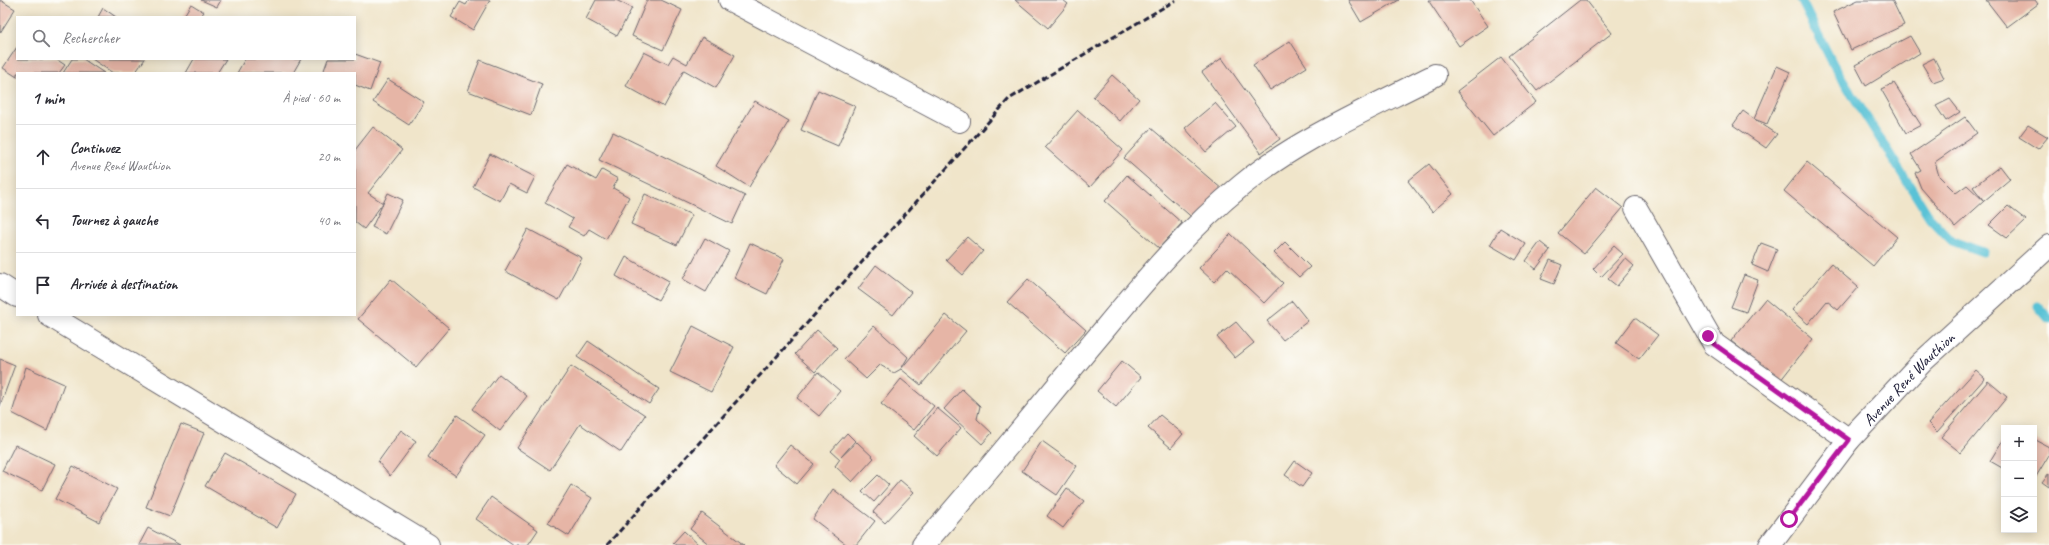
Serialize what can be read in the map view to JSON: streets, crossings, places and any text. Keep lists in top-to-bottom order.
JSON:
{
  "streets": {
    "street": ["Avenue René Wauthion"]
  },
  "page": {
    "search": "Rechercher",
    "heading": ["1 min", "À pied · 60 m"],
    "list": [
      ["Continuez", "Avenue René Wauthion", "20 m"],
      ["Tournez à gauche", "40 m"],
      "Arrivée à destination"
    ],
    "map_buttons": ["+", "−"]
  }
}
